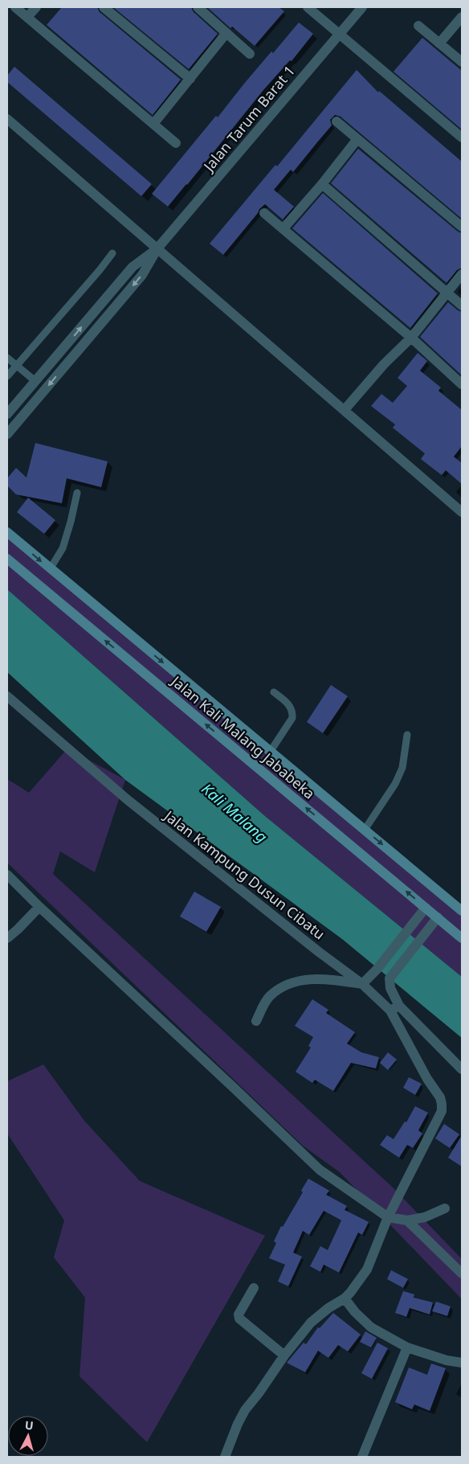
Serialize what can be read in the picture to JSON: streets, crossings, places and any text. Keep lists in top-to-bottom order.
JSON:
{
  "streets": {
    "main road": ["Jalan Kali Malang Jababeka"],
    "street": ["Jalan Tarum Barat 1", "Jalan Kampung Dusun Cibatu"]
  },
  "water": ["Kali Malang"],
  "north": "top"
}
